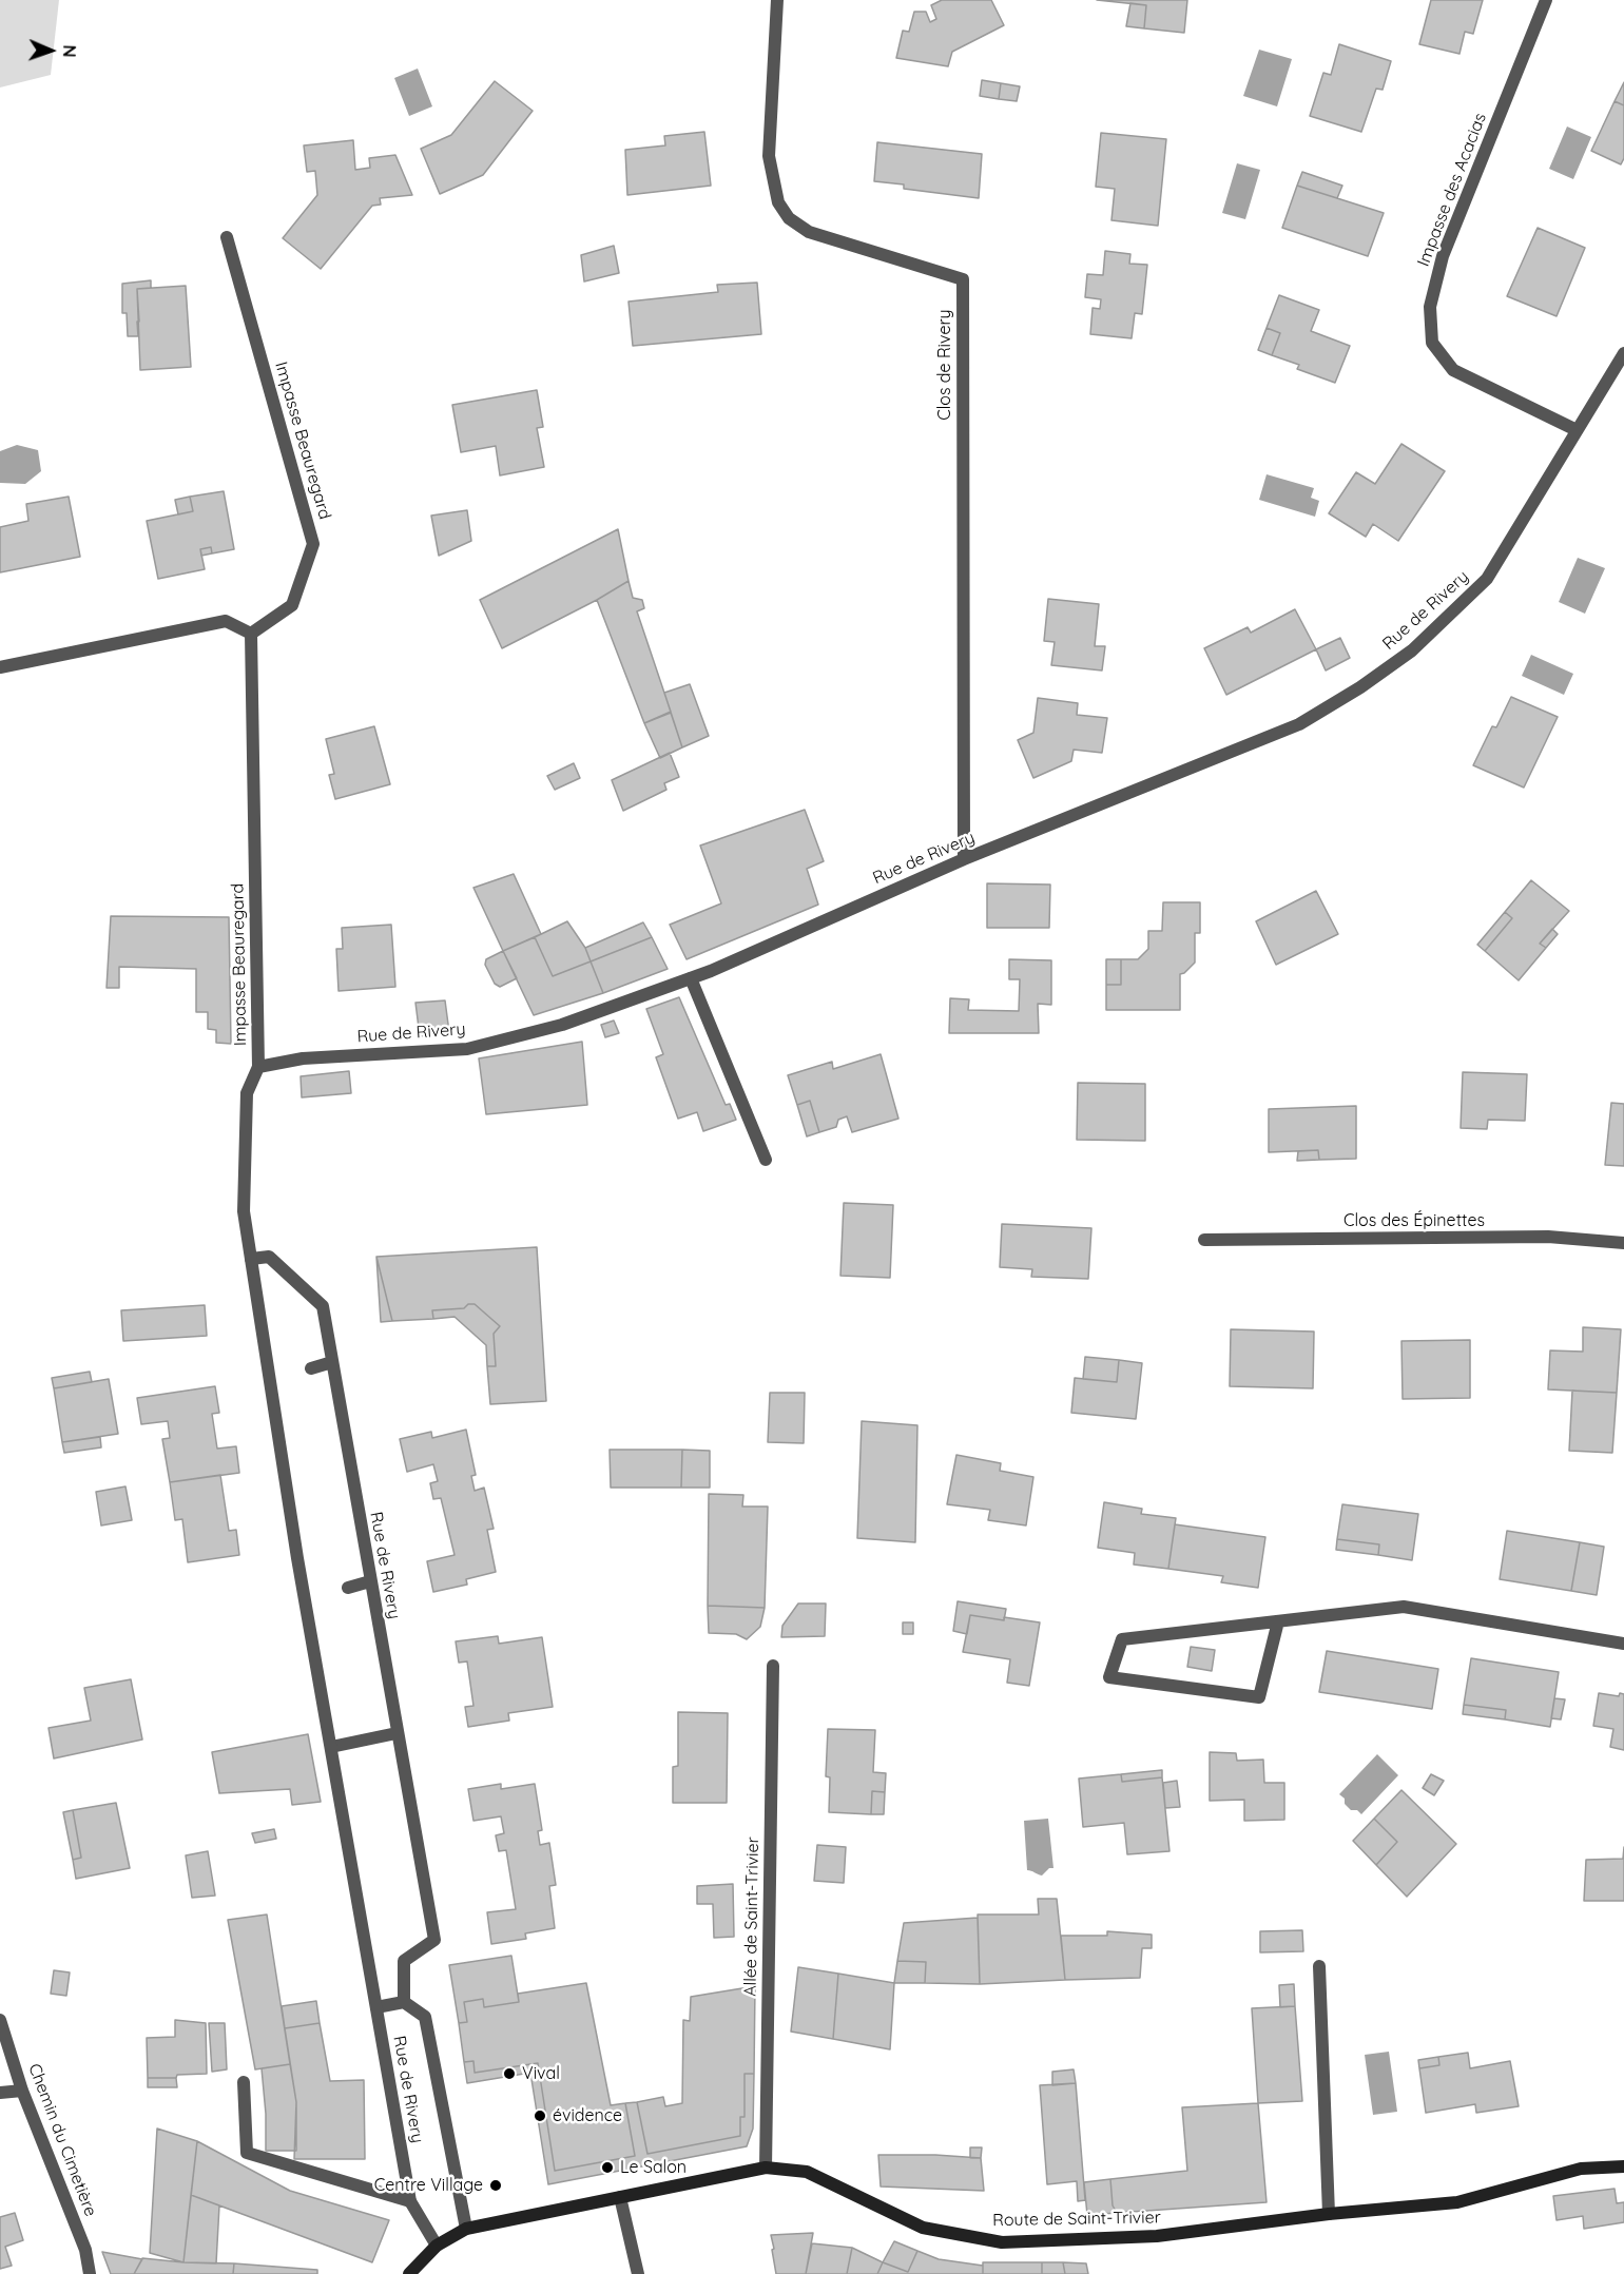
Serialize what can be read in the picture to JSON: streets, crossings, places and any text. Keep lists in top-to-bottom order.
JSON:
{
  "streets": {
    "main road": ["Route de Saint-Trivier"],
    "street": [
      "Impasse des Acacias",
      "Clos de Rivery",
      "Impasse Beauregard",
      "Rue de Rivery",
      "Clos des Épinettes",
      "Allée de Saint-Trivier",
      "Chemin du Cimetière"
    ]
  },
  "crossings": [
    ["Impasse des Acacias", "Rue de Rivery"],
    ["Clos de Rivery", "Rue de Rivery"],
    ["Impasse Beauregard", "Rue de Rivery"],
    ["Rue de Rivery", "Route de Saint-Trivier"],
    ["Allée de Saint-Trivier", "Route de Saint-Trivier"]
  ],
  "places": [
    "Vival",
    "évidence",
    "Le Salon",
    "Centre Village"
  ],
  "north": "right"
}
